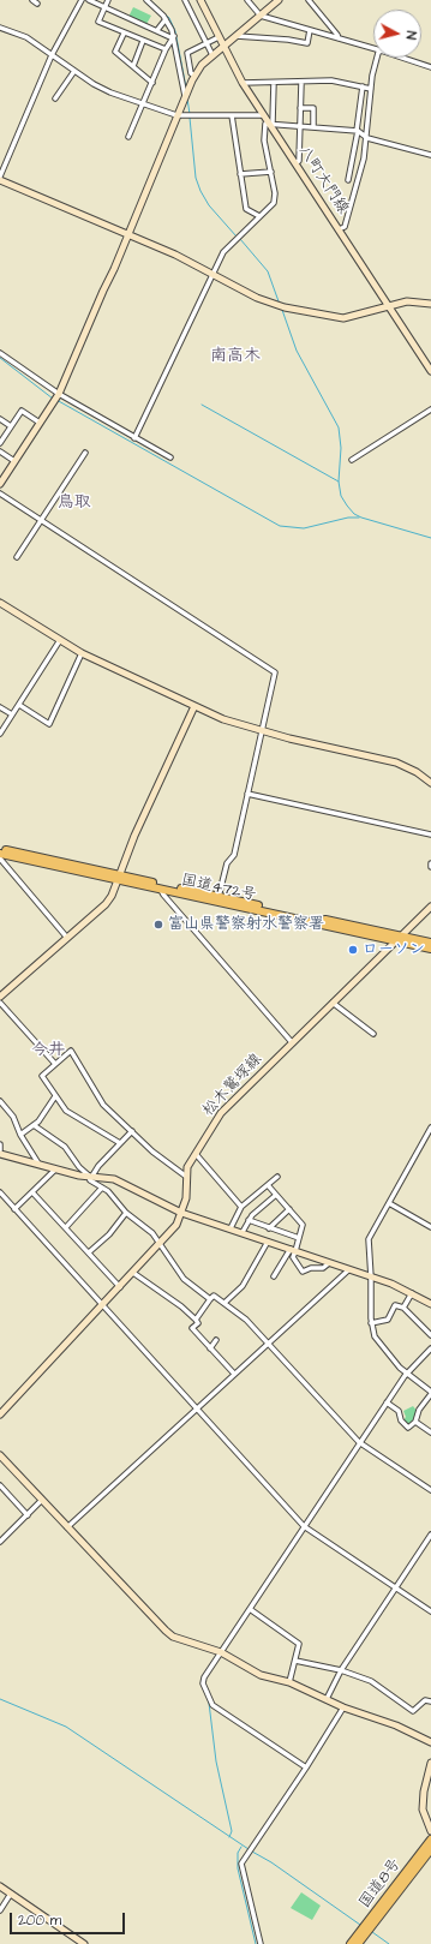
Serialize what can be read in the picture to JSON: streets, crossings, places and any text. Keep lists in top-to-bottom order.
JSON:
{
  "streets": {
    "highway": ["国道472号", "国道8号"],
    "street": ["八町大門線", "松木鷲塚線"]
  },
  "crossings": [
    ["国道472号", "松木鷲塚線"]
  ],
  "districts": ["南高木", "鳥取", "今井"],
  "places": ["富山県警察射水警察署", "ローソン"],
  "scale_bar": "200 m",
  "north": "right"
}
